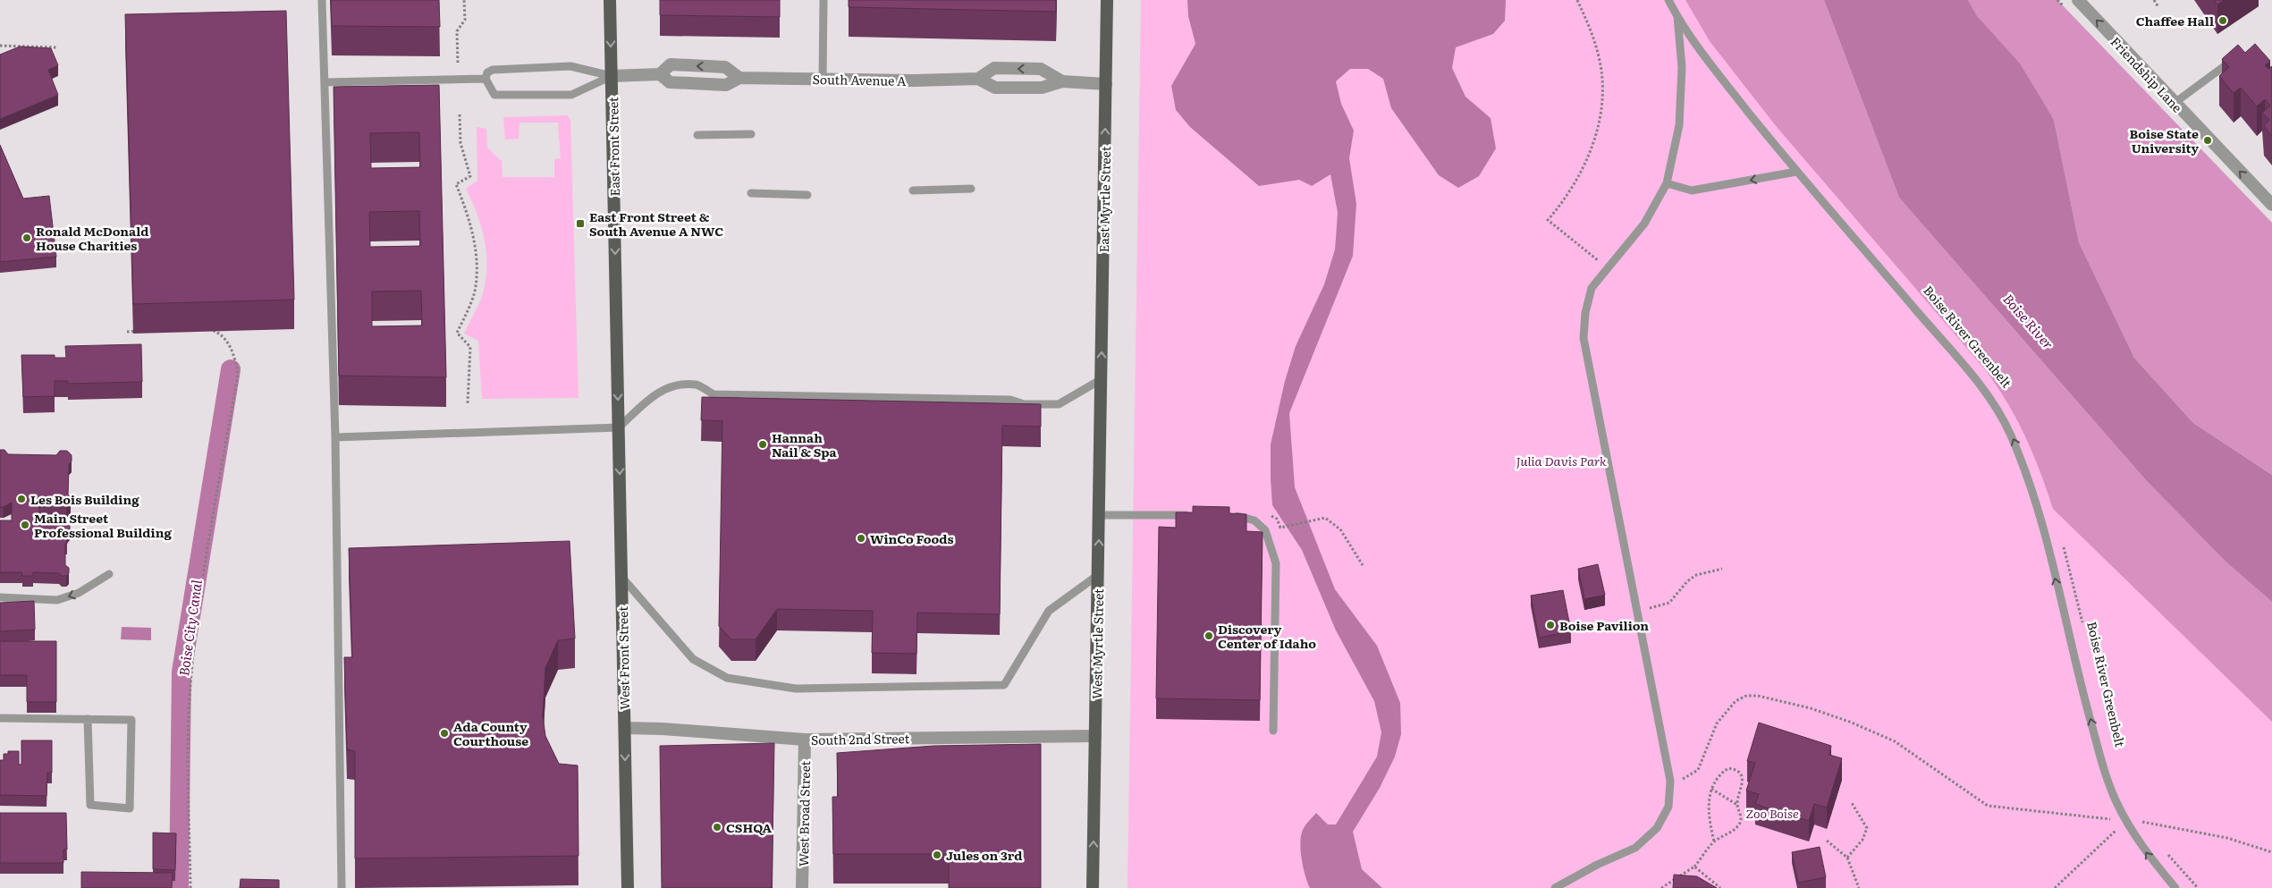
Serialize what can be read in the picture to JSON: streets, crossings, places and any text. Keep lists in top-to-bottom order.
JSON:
{
  "streets": {
    "main road": [
      "East Front Street",
      "East Myrtle Street",
      "West Myrtle Street",
      "West Front Street"
    ],
    "street": [
      "Friendship Lane",
      "South Avenue A",
      "South 2nd Street",
      "West Broad Street"
    ],
    "path": ["Boise River Greenbelt"]
  },
  "crossings": [
    ["South Avenue A", "East Front Street"],
    ["South Avenue A", "East Myrtle Street"],
    ["East Front Street", "West Front Street"],
    ["East Myrtle Street", "West Myrtle Street"],
    ["West Myrtle Street", "South 2nd Street"],
    ["West Front Street", "South 2nd Street"],
    ["South 2nd Street", "West Broad Street"]
  ],
  "one_way": [
    "Friendship Lane",
    "East Front Street",
    "East Myrtle Street",
    "West Myrtle Street",
    "West Front Street"
  ],
  "water": ["Boise River", "Boise City Canal"],
  "parks": ["Julia Davis Park", "Zoo Boise"],
  "places": {
    "other": [
      "Chaffee Hall",
      "Boise State University",
      "Ronald McDonald House Charities",
      "Hannah Nail & Spa",
      "Les Bois Building",
      "Main Street Professional Building",
      "WinCo Foods",
      "Boise Pavilion",
      "Discovery Center of Idaho",
      "Ada County Courthouse",
      "CSHQA",
      "Jules on 3rd"
    ],
    "transit": ["East Front Street & South Avenue A NWC"]
  }
}
